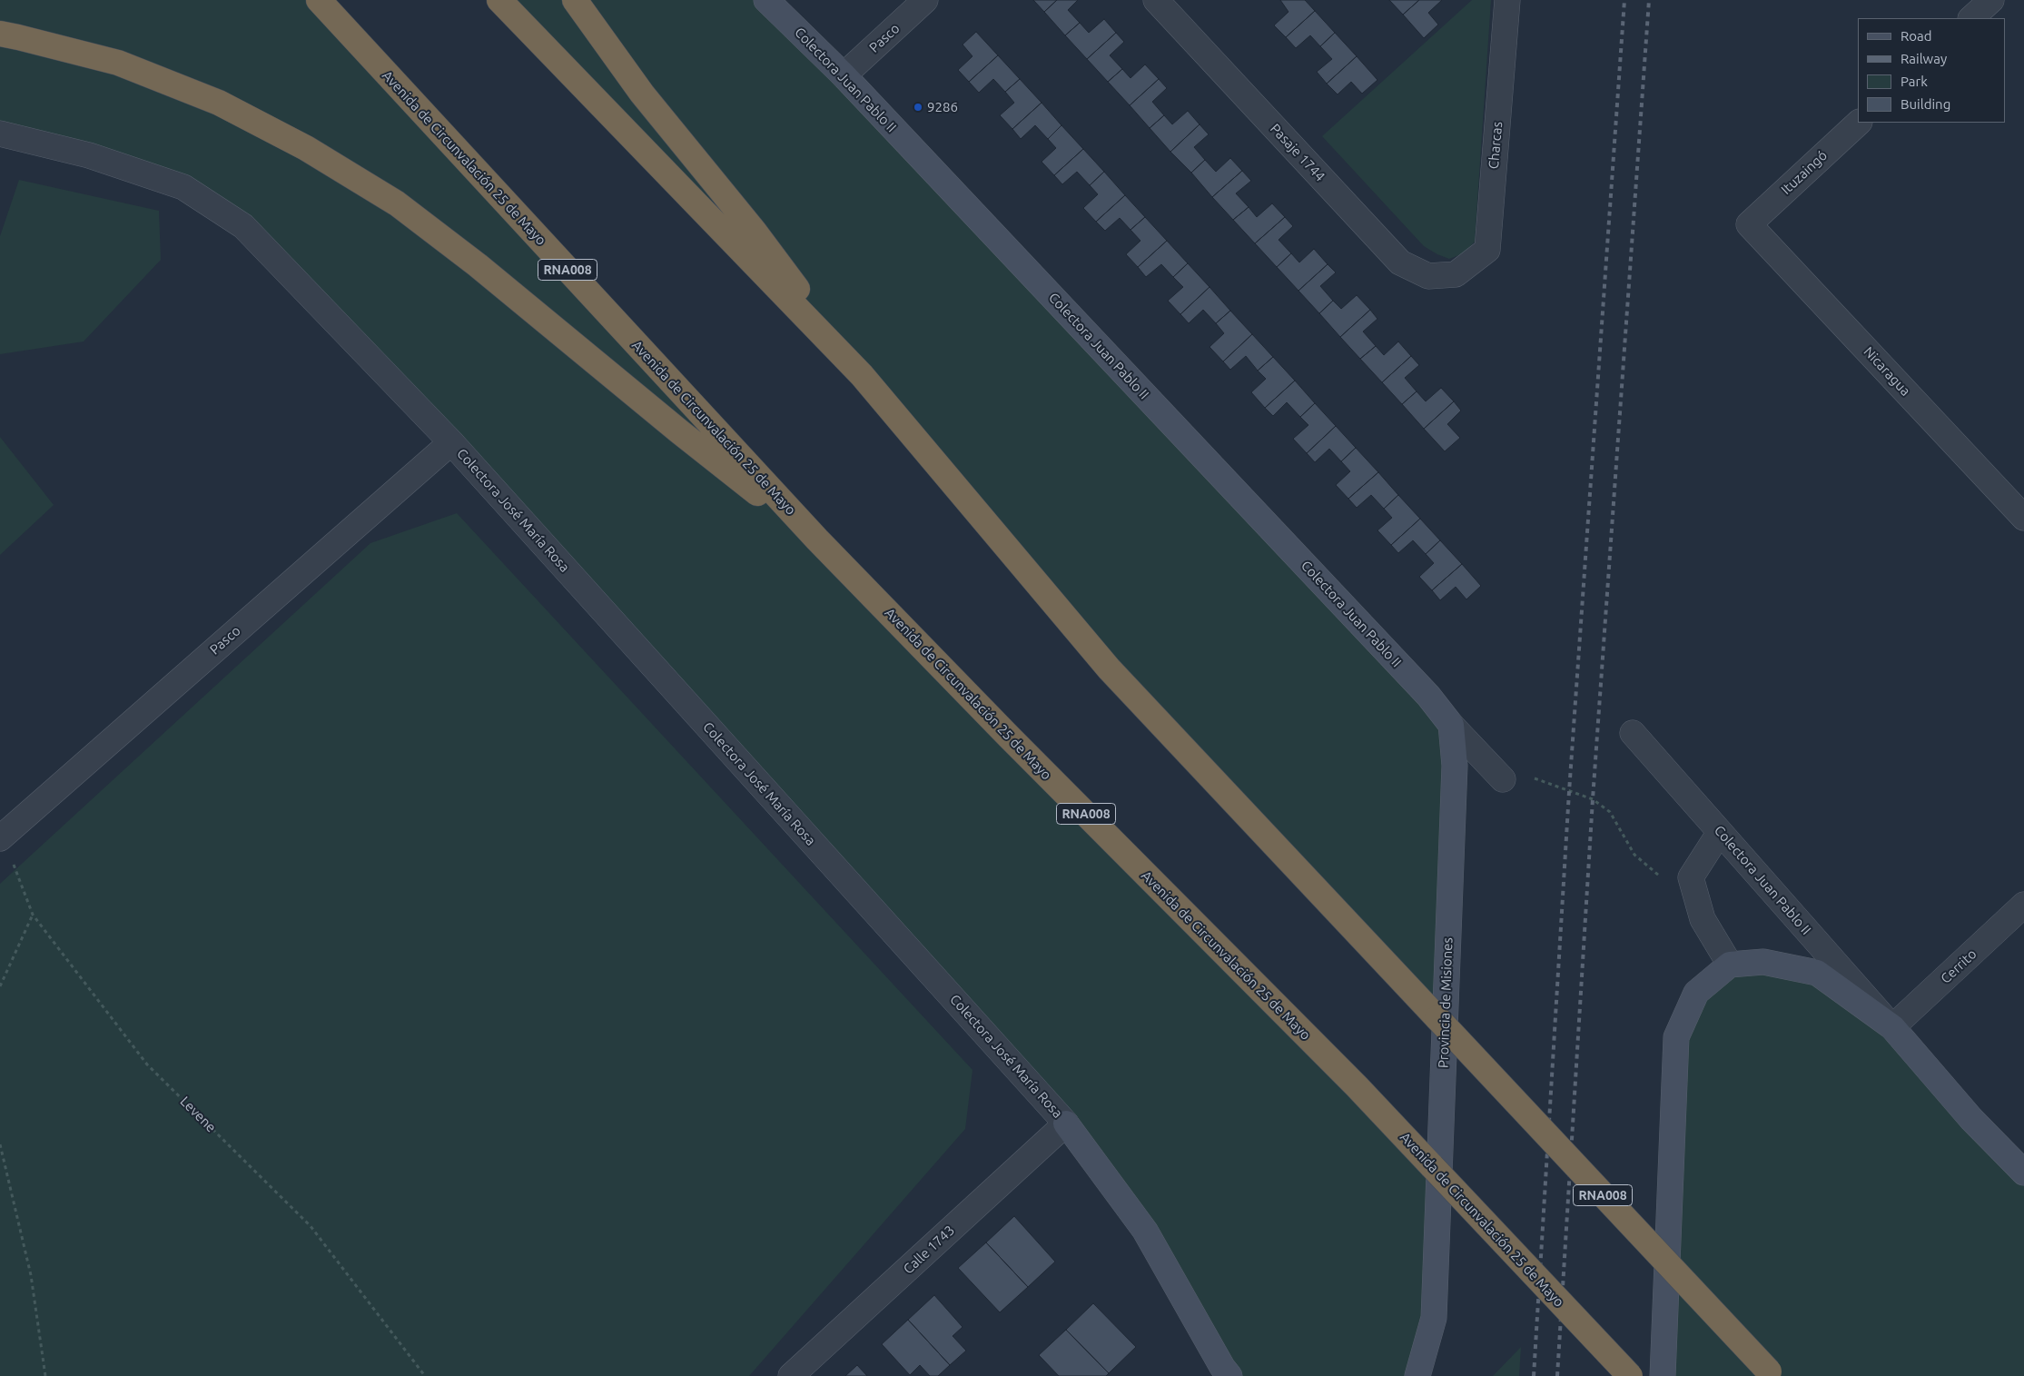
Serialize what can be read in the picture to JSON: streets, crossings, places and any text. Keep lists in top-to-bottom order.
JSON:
{
  "streets": {
    "highway": ["Avenida de Circunvalación 25 de Mayo", "RNA008"],
    "main road": ["Colectora Juan Pablo II", "Colectora José María Rosa", "Provincia de Misiones"],
    "street": [
      "Pasco",
      "Charcas",
      "Pasaje 1744",
      "Ituzaingó",
      "Nicaragua",
      "Cerrito",
      "Calle 1743"
    ],
    "path": ["Levene"]
  },
  "crossings": [
    ["Pasco", "Colectora Juan Pablo II"],
    ["Pasco", "Colectora José María Rosa"],
    ["Pasco", "Levene"],
    ["Colectora Juan Pablo II", "Cerrito"],
    ["Colectora Juan Pablo II", "Provincia de Misiones"],
    ["Charcas", "Pasaje 1744"],
    ["Ituzaingó", "Nicaragua"],
    ["Colectora José María Rosa", "Calle 1743"]
  ],
  "places": ["9286"],
  "legend": [
    "Road",
    "Railway",
    "Park",
    "Building"
  ]
}
